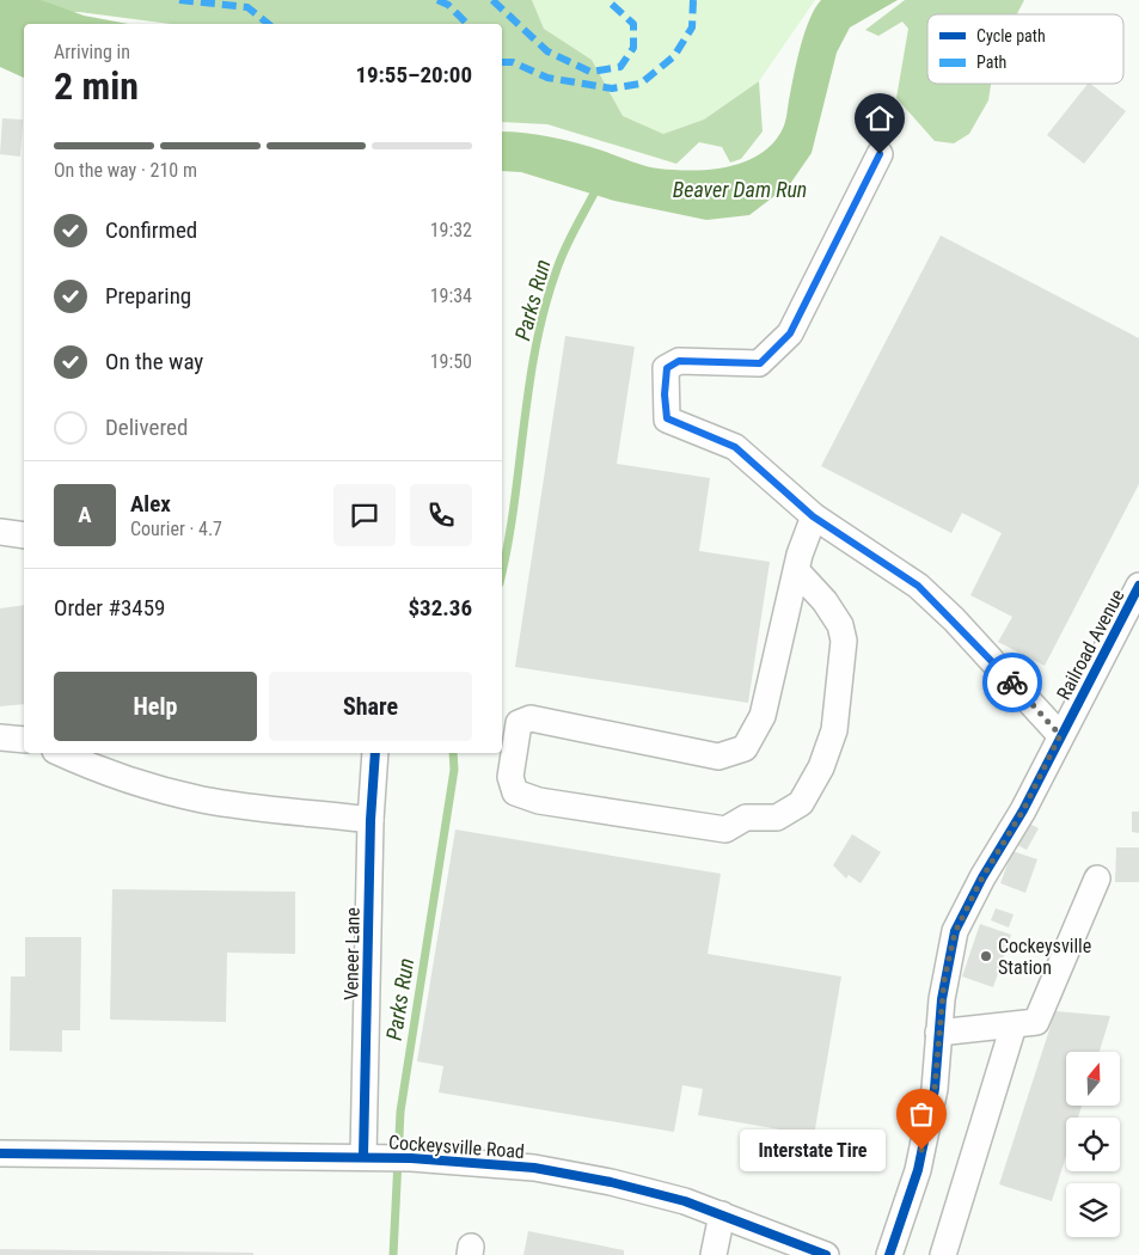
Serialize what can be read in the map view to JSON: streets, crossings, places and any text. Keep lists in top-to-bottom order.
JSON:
{
  "streets": {
    "street": ["Railroad Avenue", "Veneer Lane", "Cockeysville Road"]
  },
  "crossings": [
    ["Veneer Lane", "Cockeysville Road"]
  ],
  "water": ["Beaver Dam Run", "Parks Run"],
  "places": ["Cockeysville Station", "Interstate Tire"],
  "legend": ["Cycle path", "Path"],
  "north": "top",
  "page": {
    "heading": ["2 min", "Arriving in", "19:55–20:00"],
    "panel": [
      "Alex",
      "Courier · 4.7",
      "Order #3459",
      "$32.36"
    ],
    "bar": "On the way · 210 m",
    "list": [
      ["Confirmed", "19:32"],
      ["Preparing", "19:34"],
      ["On the way", "19:50"],
      "Delivered"
    ],
    "round": "A",
    "buttons": ["Help", "Share"],
    "bubble": "Interstate Tire"
  }
}
